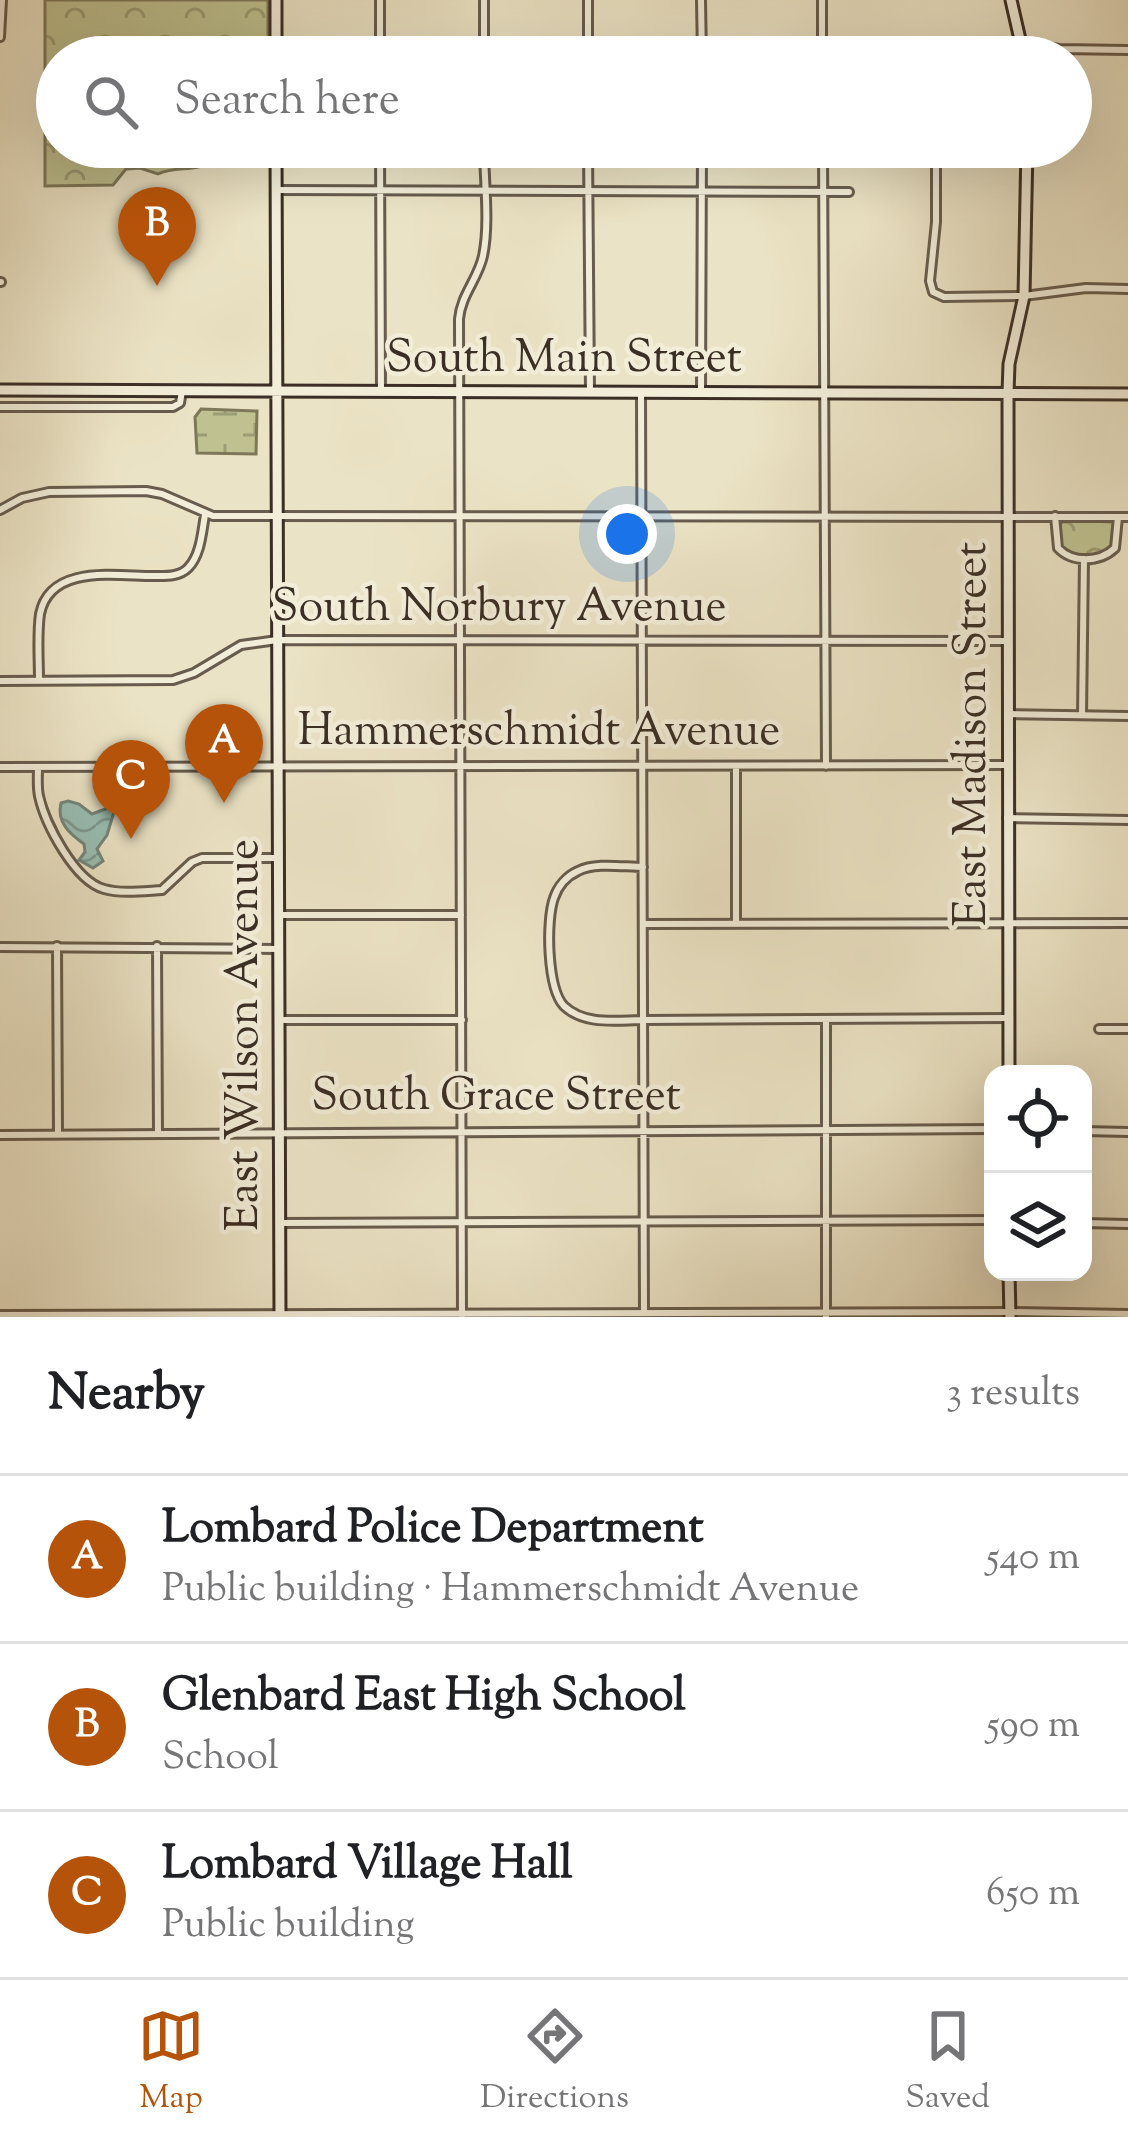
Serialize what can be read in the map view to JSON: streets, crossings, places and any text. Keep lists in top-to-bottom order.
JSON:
{
  "streets": {
    "street": [
      "South Main Street",
      "South Norbury Avenue",
      "Hammerschmidt Avenue",
      "East Madison Street",
      "East Wilson Avenue",
      "South Grace Street"
    ]
  },
  "crossings": [
    ["South Main Street", "East Madison Street"],
    ["South Main Street", "East Wilson Avenue"],
    ["South Norbury Avenue", "East Madison Street"],
    ["South Norbury Avenue", "East Wilson Avenue"],
    ["Hammerschmidt Avenue", "East Madison Street"],
    ["Hammerschmidt Avenue", "East Wilson Avenue"],
    ["East Wilson Avenue", "South Grace Street"]
  ],
  "page": {
    "search": "Search here",
    "pins": ["B", "A", "C"],
    "heading": ["Nearby", "3 results"],
    "list": [
      {
        "mark": "A",
        "name": "Lombard Police Department",
        "note": "Public building · Hammerschmidt Avenue",
        "value": "540 m"
      },
      {
        "mark": "B",
        "name": "Glenbard East High School",
        "note": "School",
        "value": "590 m"
      },
      {
        "mark": "C",
        "name": "Lombard Village Hall",
        "note": "Public building",
        "value": "650 m"
      }
    ],
    "nav": ["Map", "Directions", "Saved"]
  }
}
